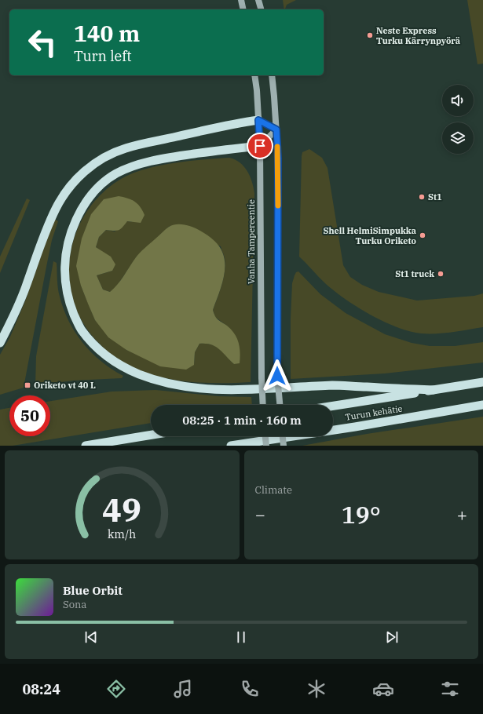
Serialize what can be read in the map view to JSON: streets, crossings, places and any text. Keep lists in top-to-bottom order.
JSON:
{
  "streets": {
    "highway": ["Turun kehätie"],
    "main road": ["Vanha Tampereentie"]
  },
  "places": {
    "other": [
      "Neste Express Turku Kärrynpyörä",
      "St1",
      "Shell HelmiSimpukka Turku Oriketo",
      "St1 truck"
    ],
    "transit": ["Oriketo vt 40 L"]
  },
  "page": {
    "turn": ["140 m", "Turn left"],
    "limit": "50",
    "trip": "08:25 · 1 min · 160 m",
    "tile": "Climate",
    "heat": ["−", "19°", "+"],
    "song": ["Blue Orbit", "Sona"],
    "tabs": "08:24",
    "gauge": ["49", "km/h"]
  }
}
